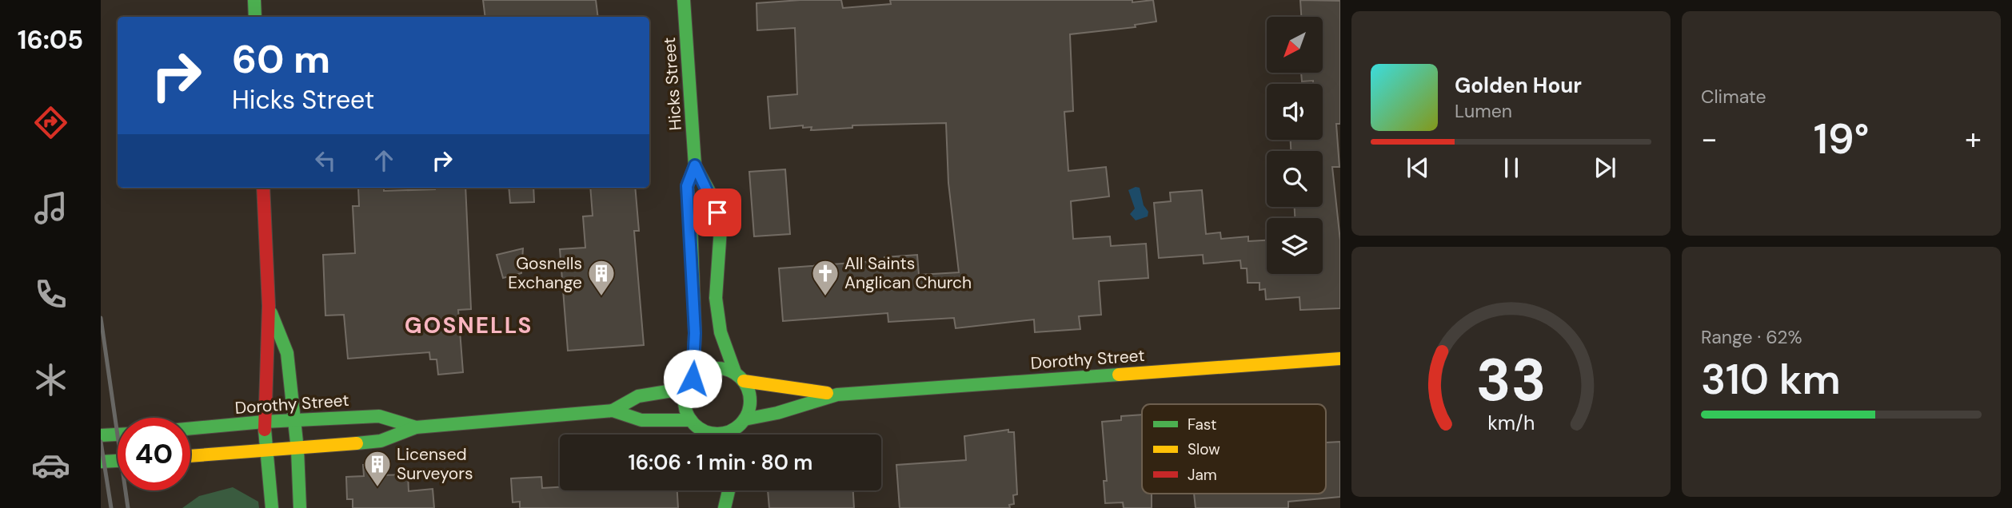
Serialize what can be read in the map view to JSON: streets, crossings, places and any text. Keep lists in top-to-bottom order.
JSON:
{
  "streets": {
    "main road": ["Hicks Street", "Dorothy Street"]
  },
  "crossings": [
    ["Hicks Street", "Dorothy Street"]
  ],
  "districts": ["GOSNELLS"],
  "places": {
    "building": ["Gosnells Exchange", "Licensed Surveyors"],
    "church": ["All Saints Anglican Church"]
  },
  "legend": ["Fast", "Slow", "Jam"],
  "north": "bottom left",
  "page": {
    "tabs": "16:05",
    "tile": [
      "Climate",
      ["Range · 62%", "310 km"]
    ],
    "turn": ["60 m", "Hicks Street"],
    "song": ["Golden Hour", "Lumen"],
    "heat": ["−", "19°", "+"],
    "limit": "40",
    "trip": "16:06 · 1 min · 80 m",
    "gauge": ["33", "km/h"]
  }
}
